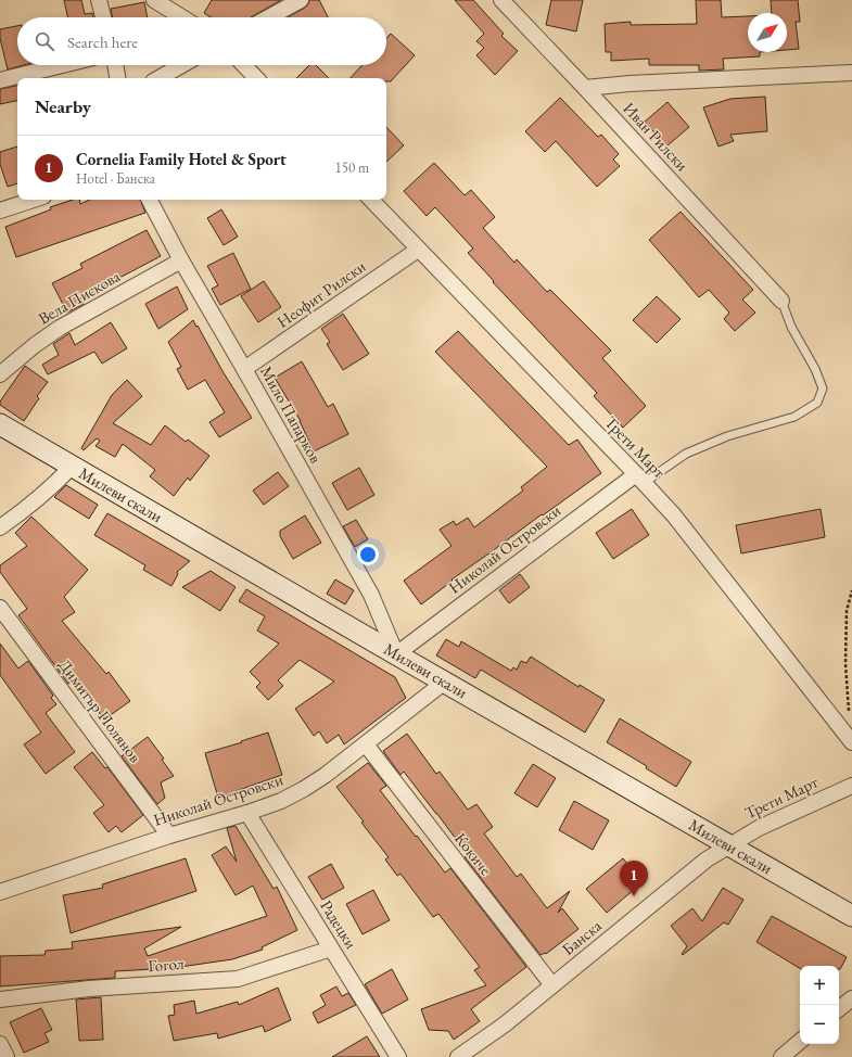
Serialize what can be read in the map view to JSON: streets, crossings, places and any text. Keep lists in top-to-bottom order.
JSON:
{
  "streets": {
    "street": [
      "Иван Рилски",
      "Неофит Рилски",
      "Вела Пискова",
      "Мило Папарков",
      "Трети Март",
      "Милеви скали",
      "Николай Островски",
      "Димитър Полянов",
      "Кокиче",
      "Радецки",
      "Банска",
      "Гогол"
    ]
  },
  "crossings": [
    ["Неофит Рилски", "Мило Папарков"],
    ["Неофит Рилски", "Трети Март"],
    ["Вела Пискова", "Мило Папарков"],
    ["Мило Папарков", "Милеви скали"],
    ["Мило Папарков", "Николай Островски"],
    ["Трети Март", "Милеви скали"],
    ["Трети Март", "Николай Островски"],
    ["Трети Март", "Банска"],
    ["Милеви скали", "Николай Островски"],
    ["Милеви скали", "Банска"],
    ["Николай Островски", "Димитър Полянов"],
    ["Николай Островски", "Кокиче"],
    ["Николай Островски", "Радецки"],
    ["Кокиче", "Банска"],
    ["Радецки", "Гогол"]
  ],
  "north": "top right",
  "page": {
    "search": "Search here",
    "heading": "Nearby",
    "list": [
      {
        "mark": "1",
        "name": "Cornelia Family Hotel & Sport",
        "note": "Hotel · Банска",
        "value": "150 m"
      }
    ],
    "pins": "1",
    "map_buttons": ["+", "−"]
  }
}
